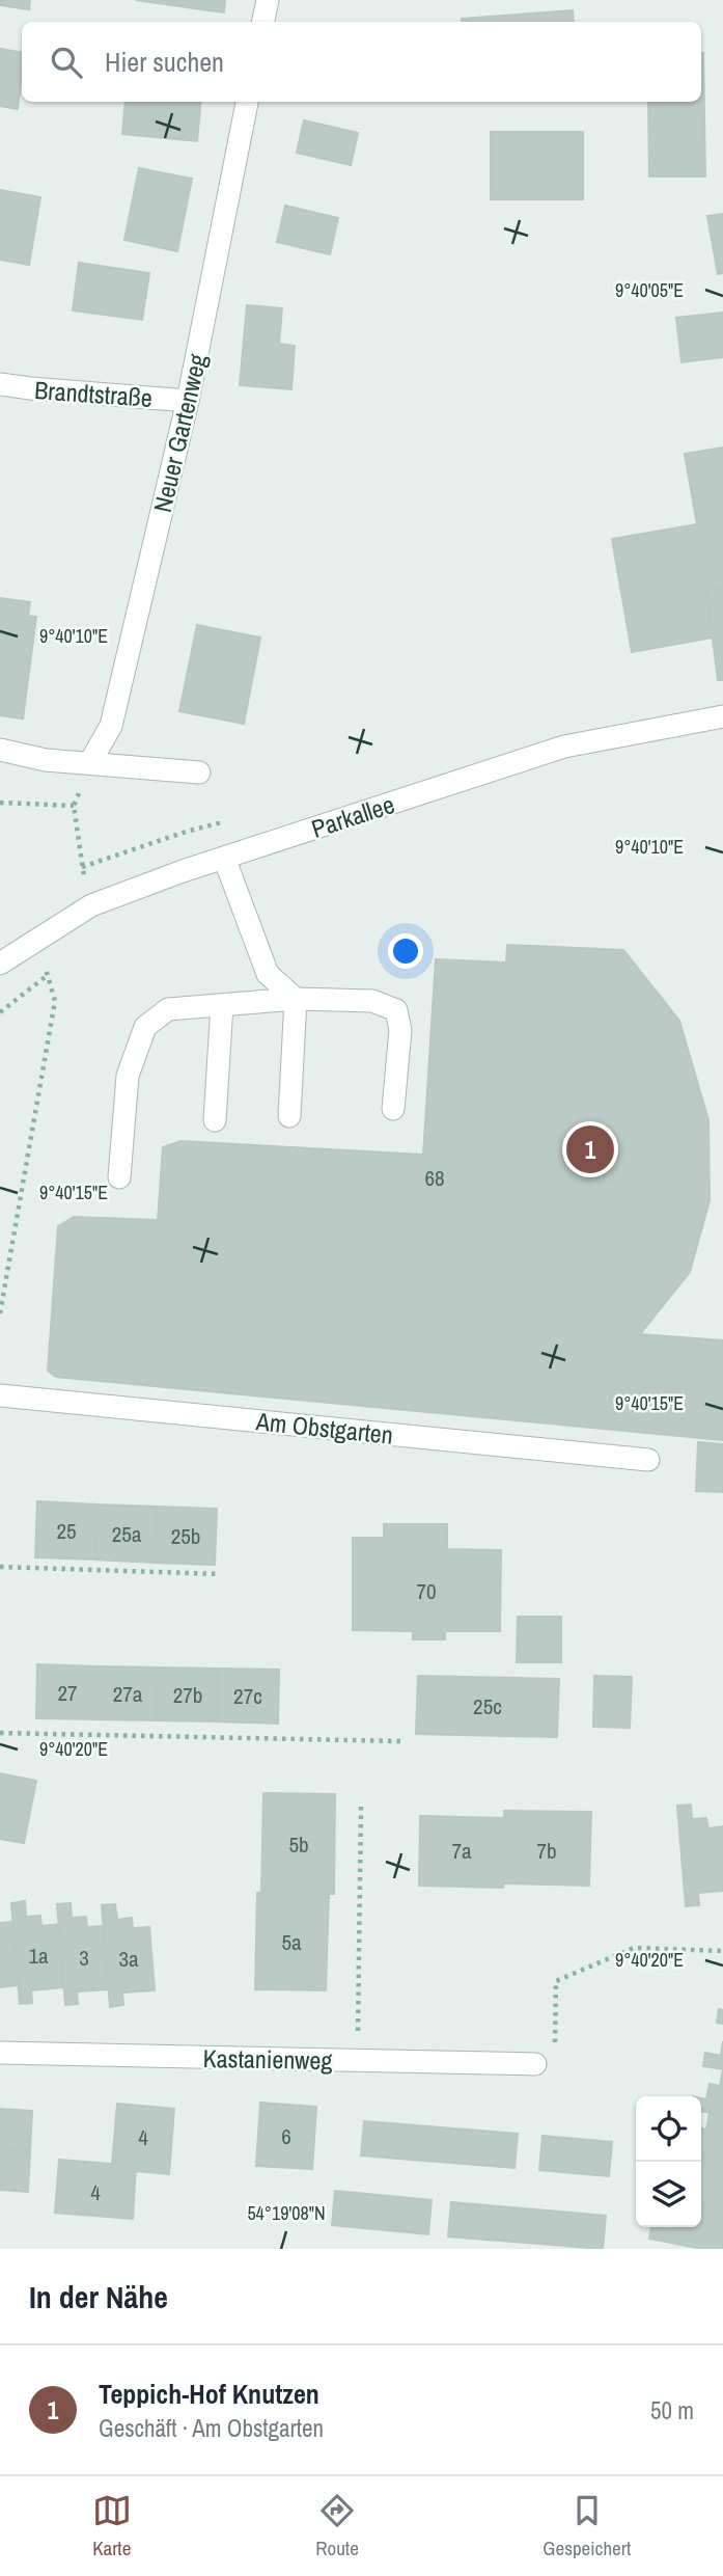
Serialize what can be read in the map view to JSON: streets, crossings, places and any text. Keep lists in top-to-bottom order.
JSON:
{
  "streets": {
    "street": [
      "Brandtstraße",
      "Neuer Gartenweg",
      "Parkallee",
      "Am Obstgarten",
      "Kastanienweg"
    ]
  },
  "crossings": [
    ["Brandtstraße", "Neuer Gartenweg"]
  ],
  "house_numbers": [
    "68",
    "25",
    "25a",
    "25b",
    "70",
    "27",
    "27a",
    "27b",
    "27c",
    "25c",
    "5b",
    "7a",
    "7b",
    "5a",
    "1a",
    "3",
    "3a",
    "6",
    "4",
    "4"
  ],
  "page": {
    "search": "Hier suchen",
    "pins": "1",
    "heading": "In der Nähe",
    "list": [
      {
        "mark": "1",
        "name": "Teppich-Hof Knutzen",
        "note": "Geschäft · Am Obstgarten",
        "value": "50 m"
      }
    ],
    "nav": ["Karte", "Route", "Gespeichert"]
  },
  "coordinates": [
    "9°40'05\"E",
    "9°40'10\"E",
    "9°40'15\"E",
    "9°40'20\"E",
    "54°19'08\"N"
  ]
}
